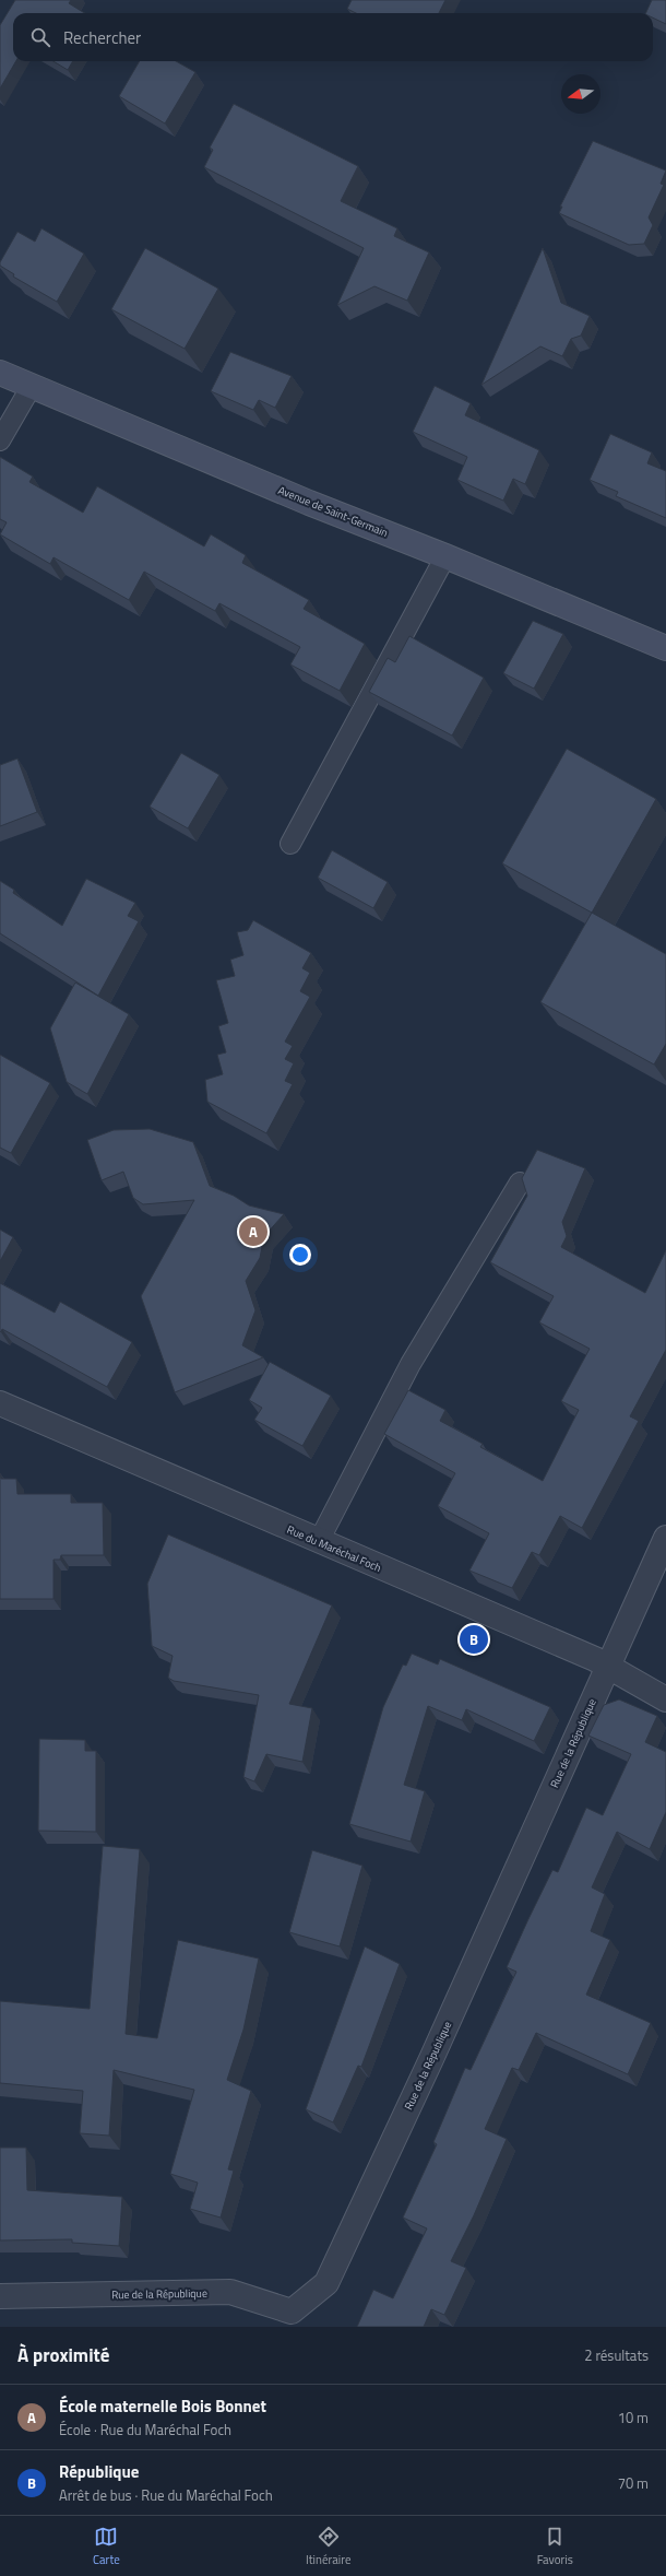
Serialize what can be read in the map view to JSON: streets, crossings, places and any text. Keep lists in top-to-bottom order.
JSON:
{
  "streets": {
    "main road": ["Avenue de Saint-Germain"],
    "street": ["Rue du Maréchal Foch", "Rue de la République"]
  },
  "crossings": [
    ["Rue du Maréchal Foch", "Rue de la République"]
  ],
  "north": "left",
  "page": {
    "search": "Rechercher",
    "pins": ["A", "B"],
    "heading": ["À proximité", "2 résultats"],
    "list": [
      {
        "mark": "A",
        "name": "École maternelle Bois Bonnet",
        "note": "École · Rue du Maréchal Foch",
        "value": "10 m"
      },
      {
        "mark": "B",
        "name": "République",
        "note": "Arrêt de bus · Rue du Maréchal Foch",
        "value": "70 m"
      }
    ],
    "nav": ["Carte", "Itinéraire", "Favoris"]
  }
}
